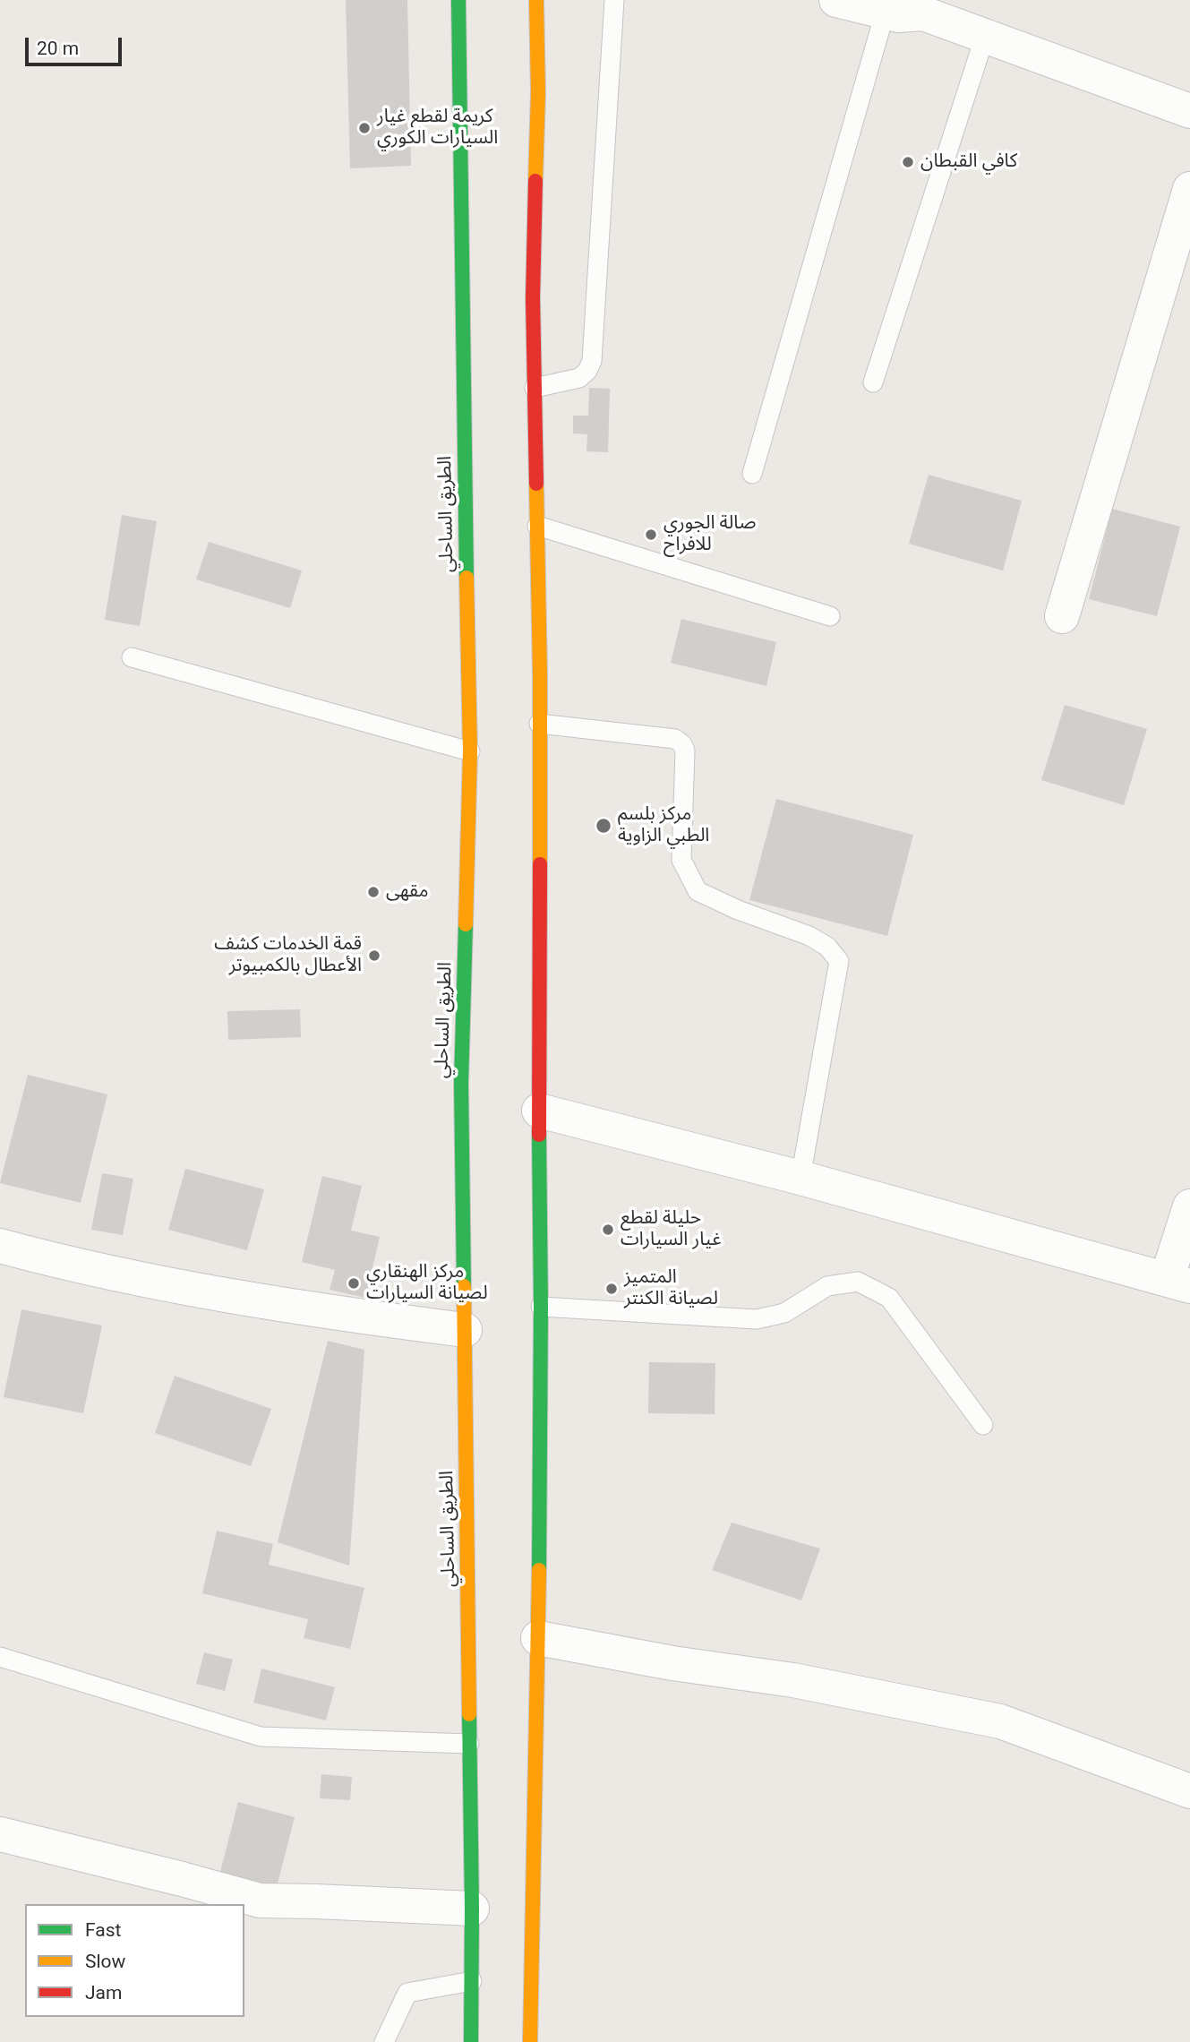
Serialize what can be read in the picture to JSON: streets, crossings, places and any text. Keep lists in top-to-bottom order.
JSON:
{
  "streets": {
    "highway": ["الطريق الساحلي"]
  },
  "places": [
    "كريمة لقطع غيار السيارات الكوري",
    "كافي القبطان",
    "صالة الجوري للافراح",
    "مركز بلسم الطبي الزاوية",
    "مقهى",
    "قمة الخدمات كشف الأعطال بالكمبيوتر",
    "حليلة لقطع غيار السيارات",
    "مركز الهنقاري لصيانة السيارات",
    "المتميز لصيانة الكنتر"
  ],
  "legend": ["Fast", "Slow", "Jam"],
  "scale_bar": "20 m"
}
